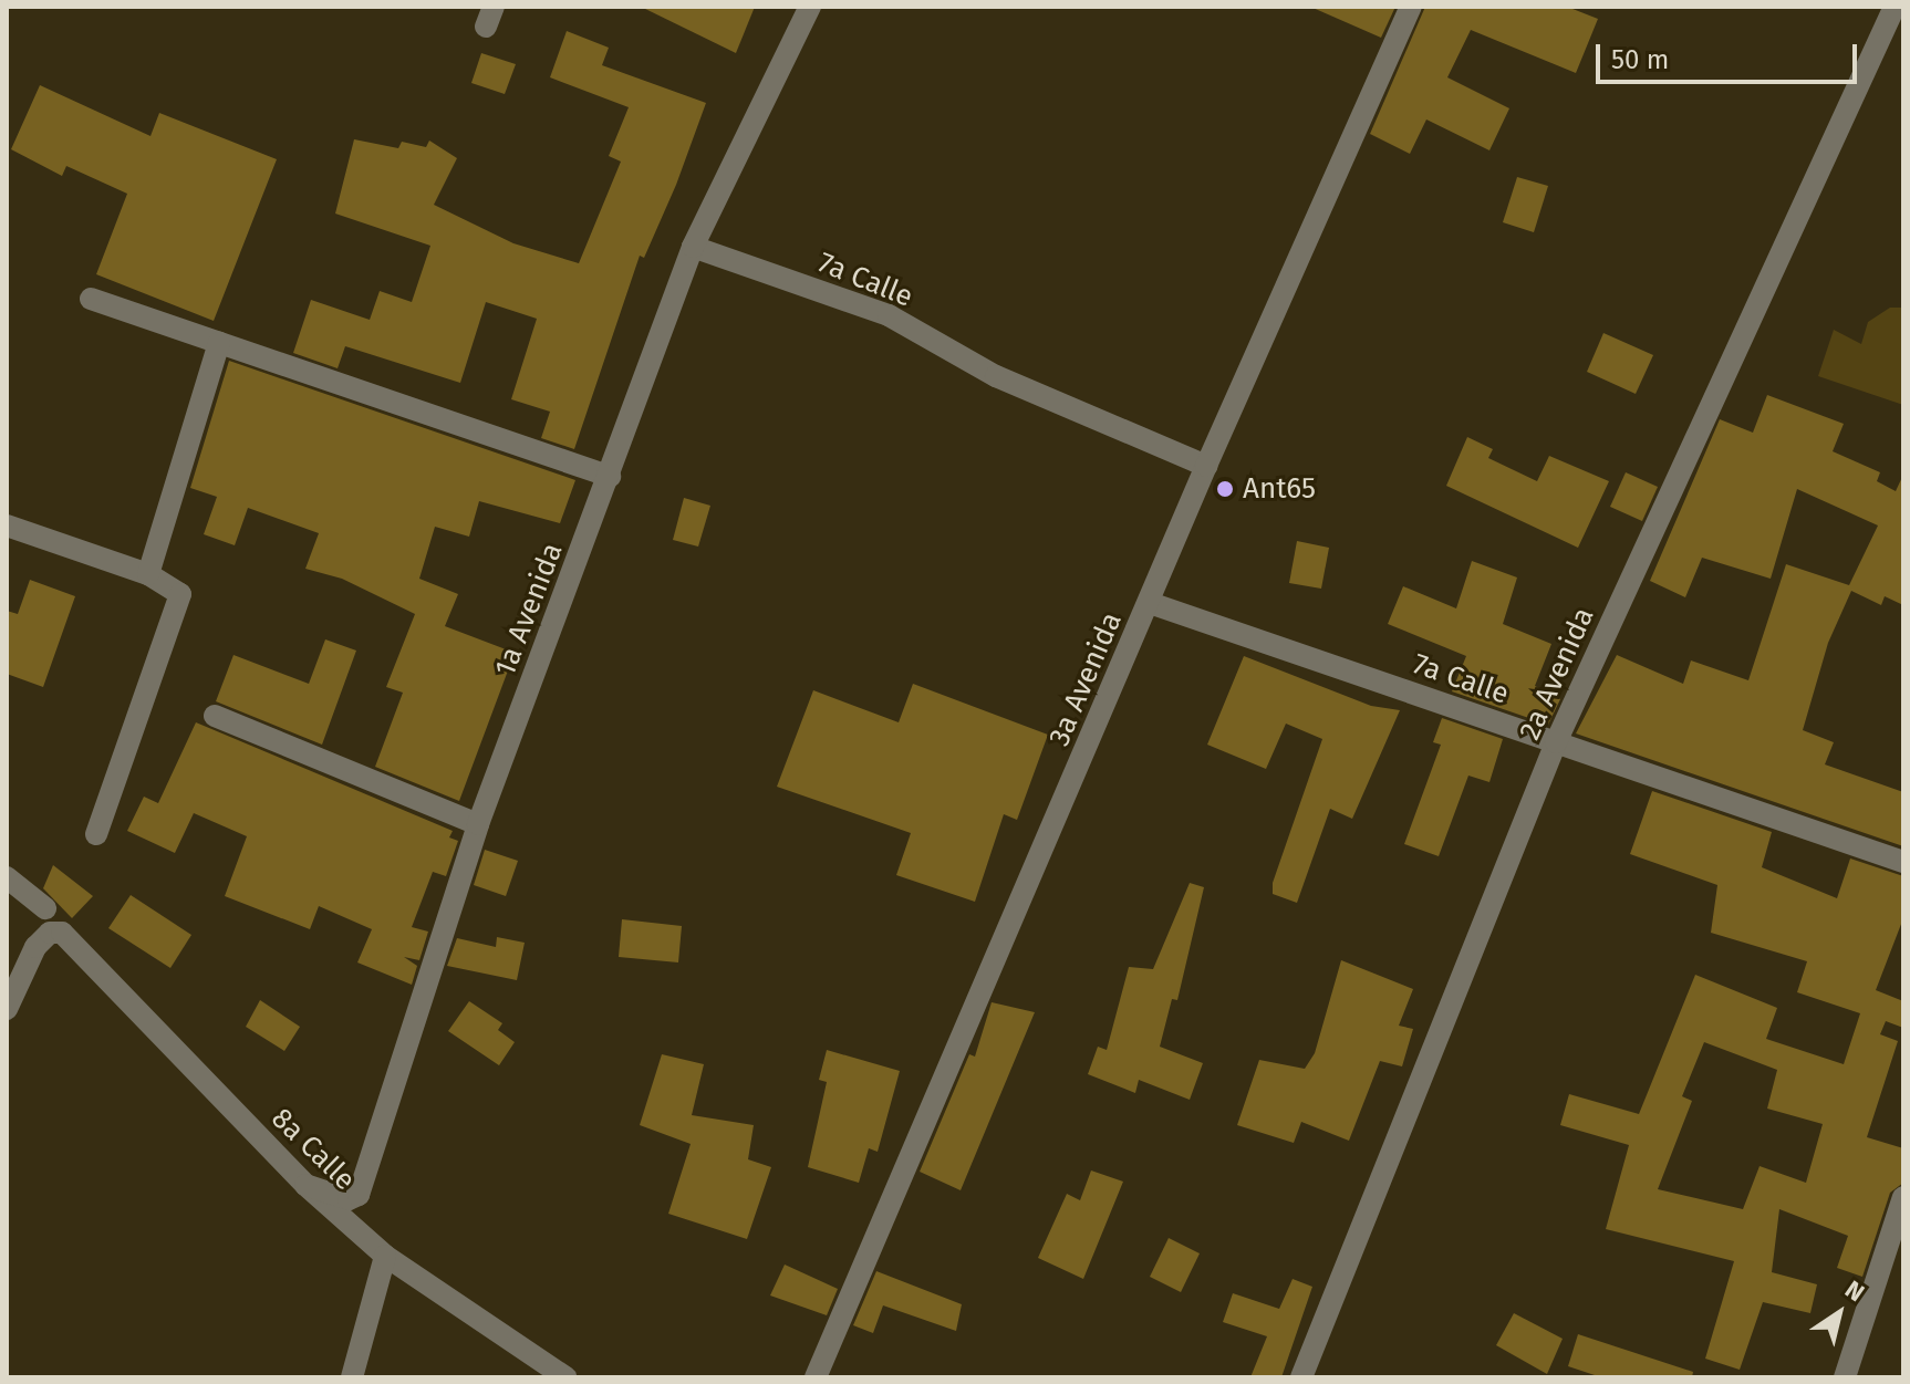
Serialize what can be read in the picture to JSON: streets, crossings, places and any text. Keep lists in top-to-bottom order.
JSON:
{
  "streets": {
    "street": [
      "7a Calle",
      "1a Avenida",
      "2a Avenida",
      "3a Avenida",
      "8a Calle"
    ]
  },
  "crossings": [
    ["7a Calle", "1a Avenida"],
    ["7a Calle", "2a Avenida"],
    ["7a Calle", "3a Avenida"],
    ["1a Avenida", "8a Calle"]
  ],
  "places": ["Ant65"],
  "scale_bar": "50 m",
  "north": "top right"
}
